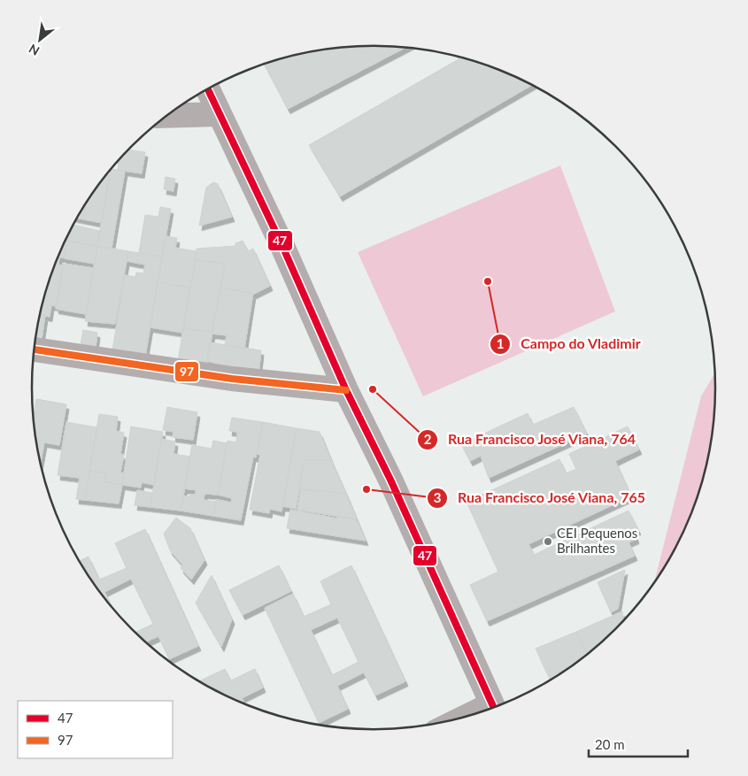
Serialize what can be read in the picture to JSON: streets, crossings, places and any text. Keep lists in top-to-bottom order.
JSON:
{
  "places": [
    "Campo do Vladimir",
    "Rua Francisco José Viana, 764",
    "Rua Francisco José Viana, 765",
    "CEI Pequenos Brilhantes"
  ],
  "lines": ["transit line 47", "transit line 97"],
  "legend": ["47", "97"],
  "scale_bar": "20 m",
  "north": "bottom left"
}
